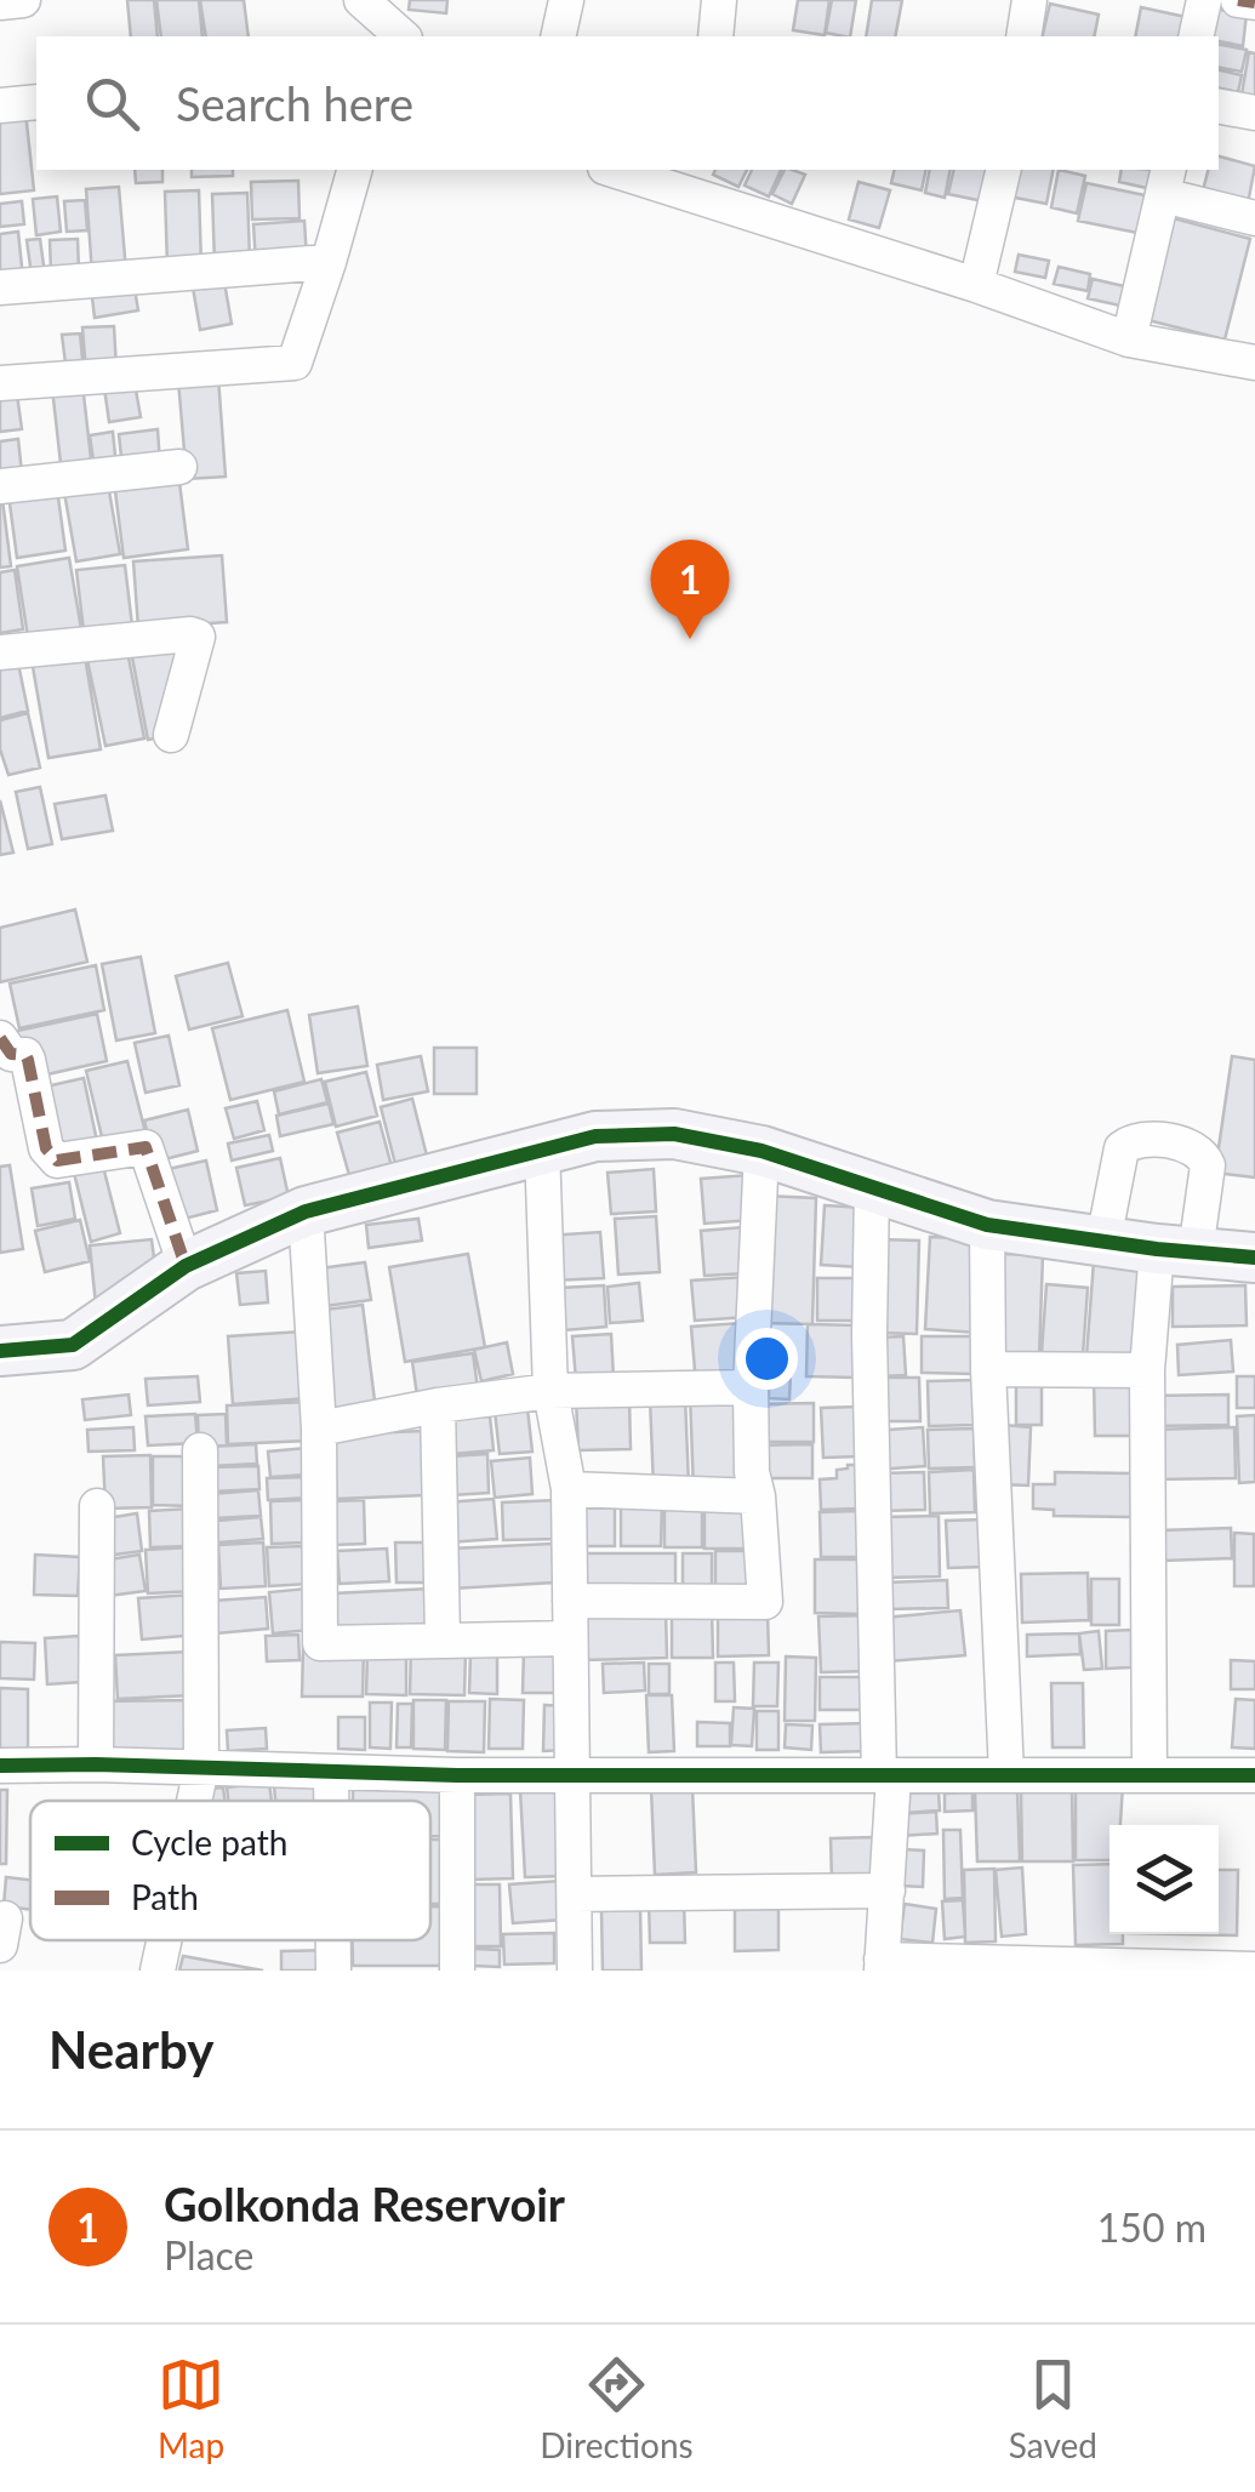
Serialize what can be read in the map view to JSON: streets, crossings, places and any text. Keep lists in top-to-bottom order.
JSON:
{
  "legend": ["Cycle path", "Path"],
  "page": {
    "search": "Search here",
    "pins": "1",
    "heading": "Nearby",
    "list": [
      {
        "mark": "1",
        "name": "Golkonda Reservoir",
        "note": "Place",
        "value": "150 m"
      }
    ],
    "nav": ["Map", "Directions", "Saved"]
  }
}
